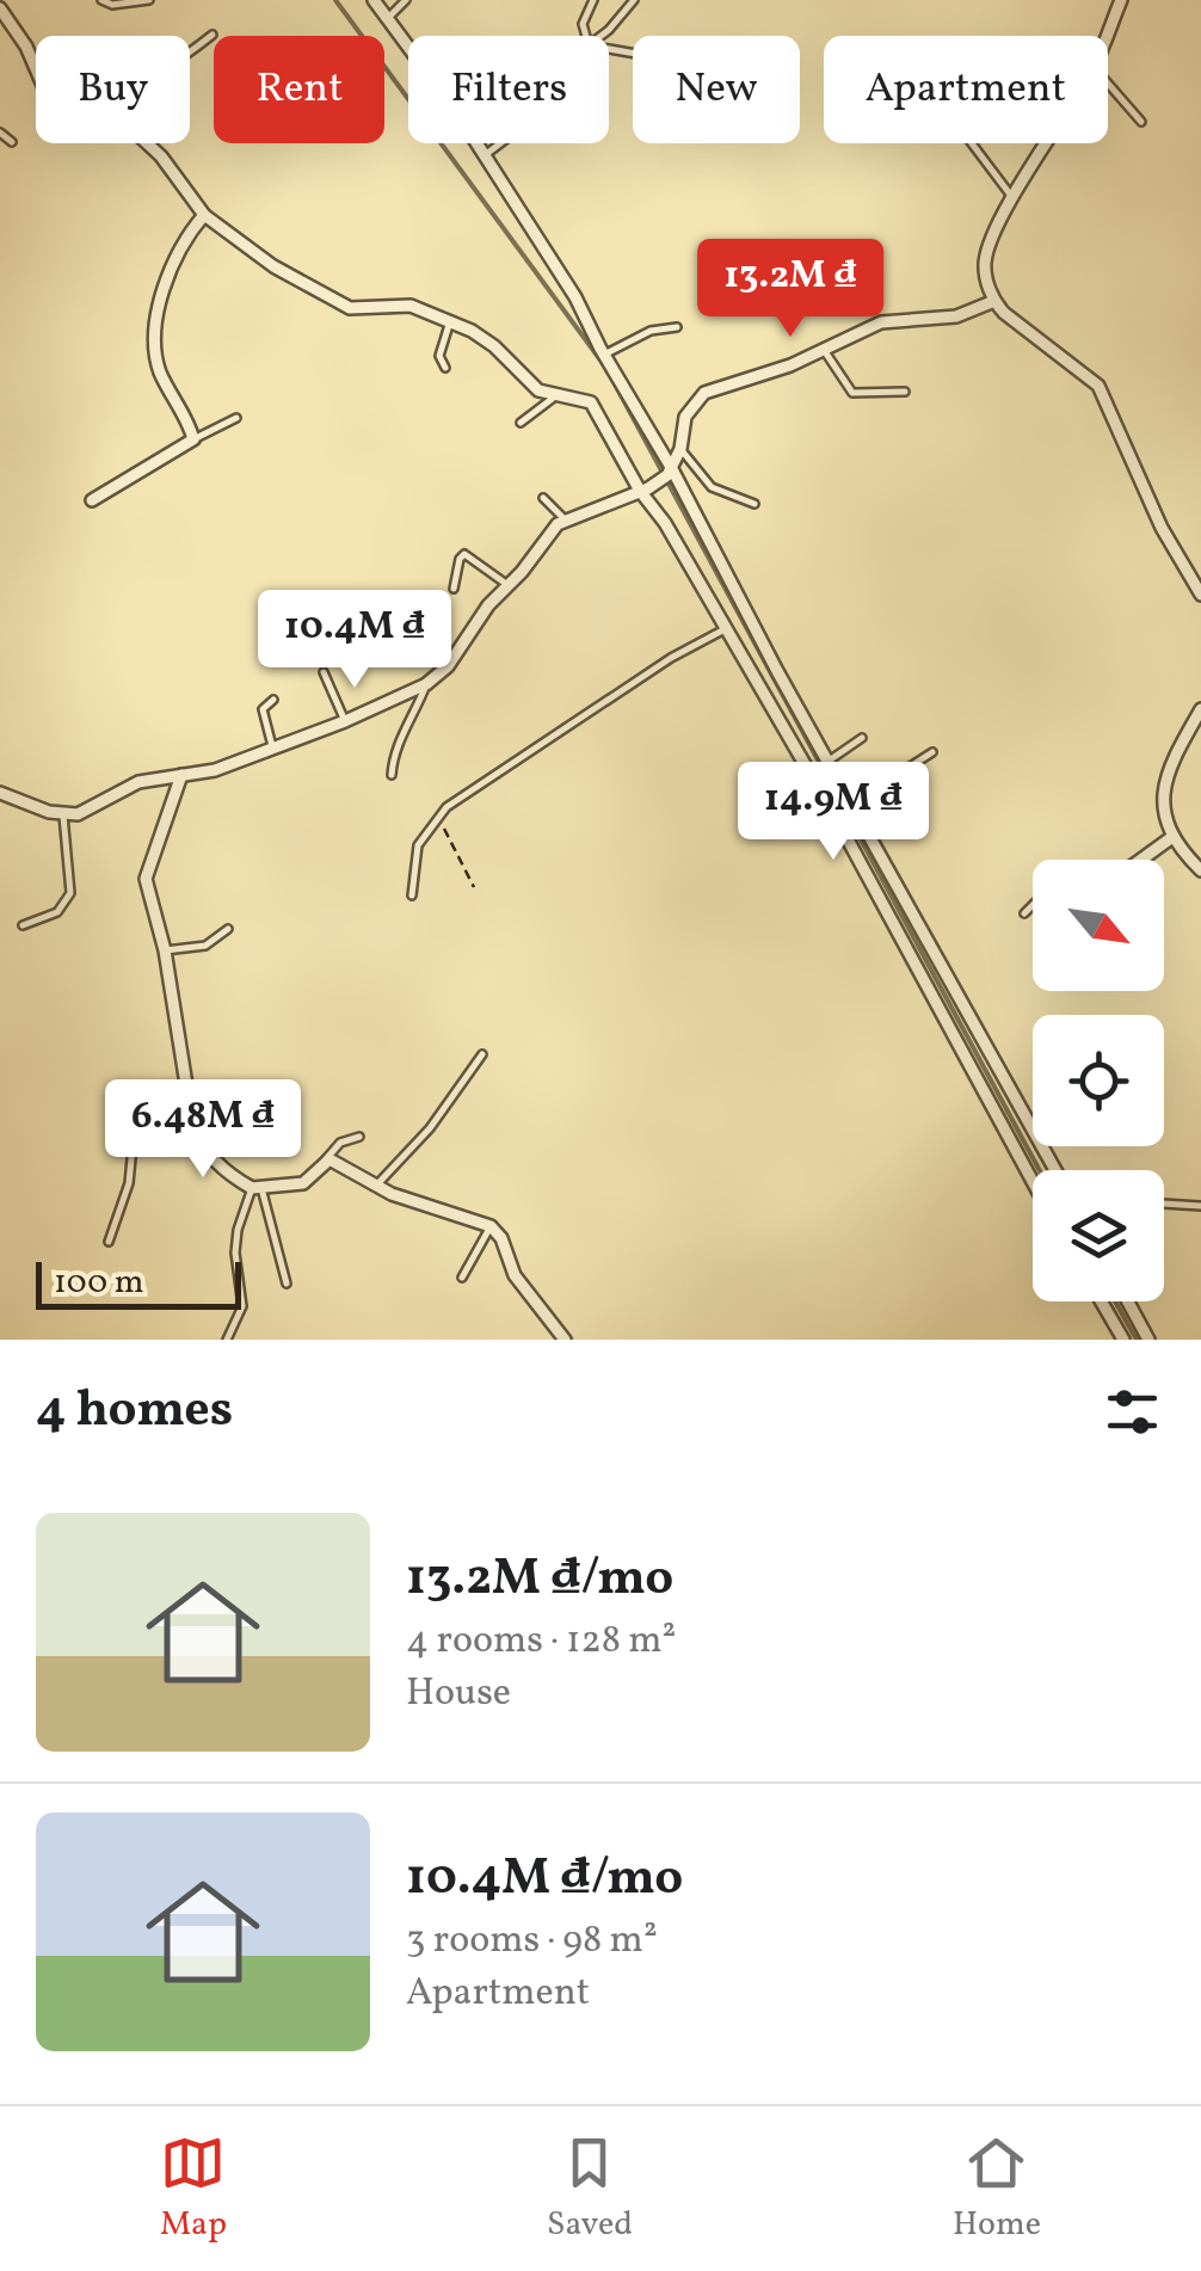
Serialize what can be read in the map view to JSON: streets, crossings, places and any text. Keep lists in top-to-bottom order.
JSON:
{
  "scale_bar": "100 m",
  "north": "bottom right",
  "page": {
    "chip": [
      "Buy",
      "Rent",
      "Filters",
      "New",
      "Apartment"
    ],
    "price": [
      "13.2M ₫",
      "10.4M ₫",
      "14.9M ₫",
      "6.48M ₫"
    ],
    "scale": "100 m",
    "heading": "4 homes",
    "list": [
      {
        "name": "13.2M ₫/mo",
        "note": "4 rooms · 128 m² · House"
      },
      {
        "name": "10.4M ₫/mo",
        "note": "3 rooms · 98 m² · Apartment"
      }
    ],
    "tabs": ["Map", "Saved", "Home"]
  }
}
